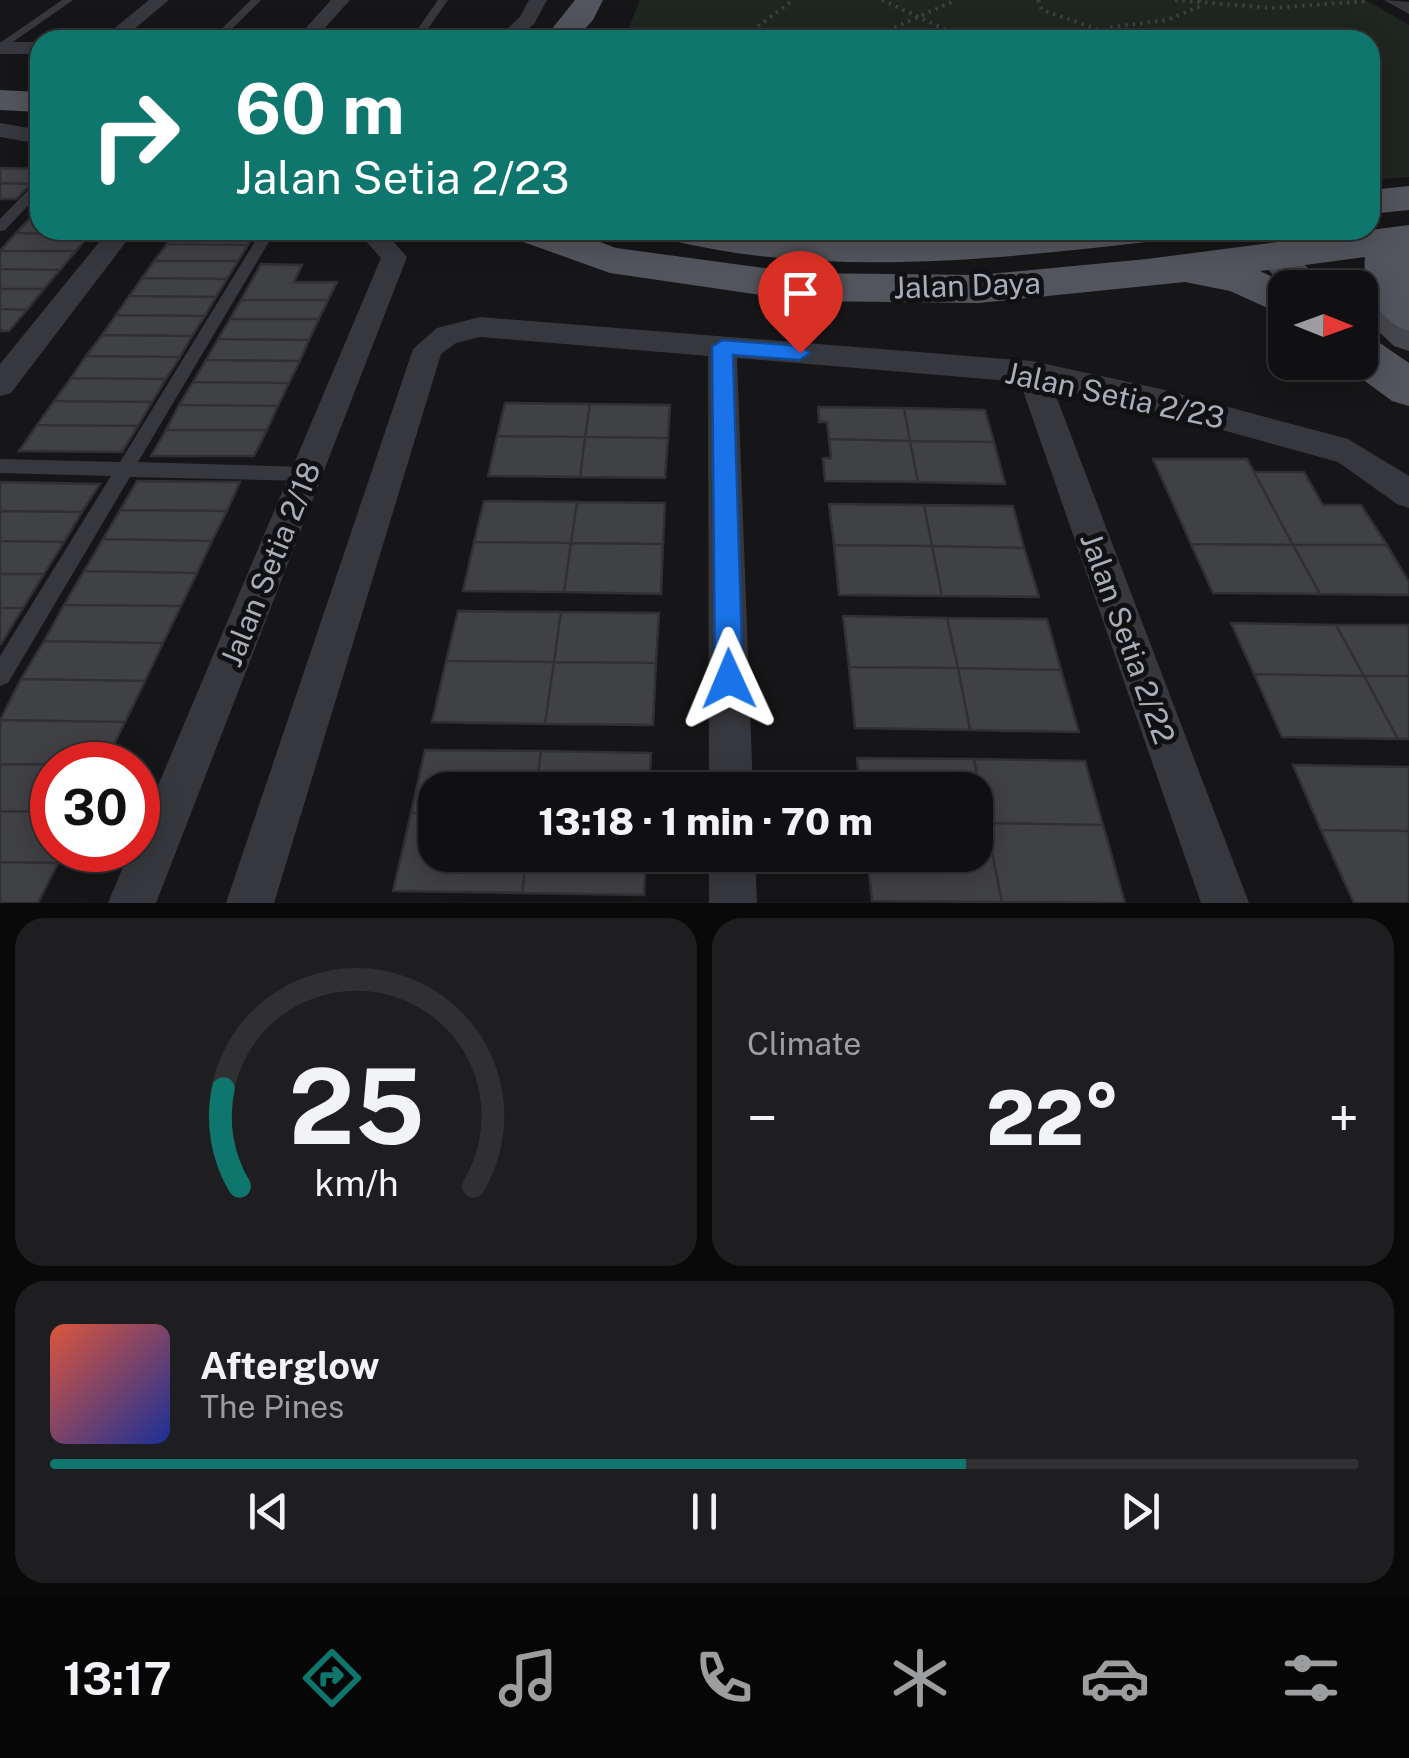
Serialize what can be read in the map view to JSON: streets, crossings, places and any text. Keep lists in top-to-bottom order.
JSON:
{
  "streets": {
    "main road": ["Jalan Daya"],
    "street": ["Jalan Setia 2/23", "Jalan Setia 2/18", "Jalan Setia 2/22"]
  },
  "crossings": [
    ["Jalan Setia 2/23", "Jalan Setia 2/22"]
  ],
  "north": "right",
  "page": {
    "turn": ["60 m", "Jalan Setia 2/23"],
    "limit": "30",
    "trip": "13:18 · 1 min · 70 m",
    "tile": "Climate",
    "heat": ["−", "22°", "+"],
    "song": ["Afterglow", "The Pines"],
    "tabs": "13:17",
    "gauge": ["25", "km/h"]
  }
}
